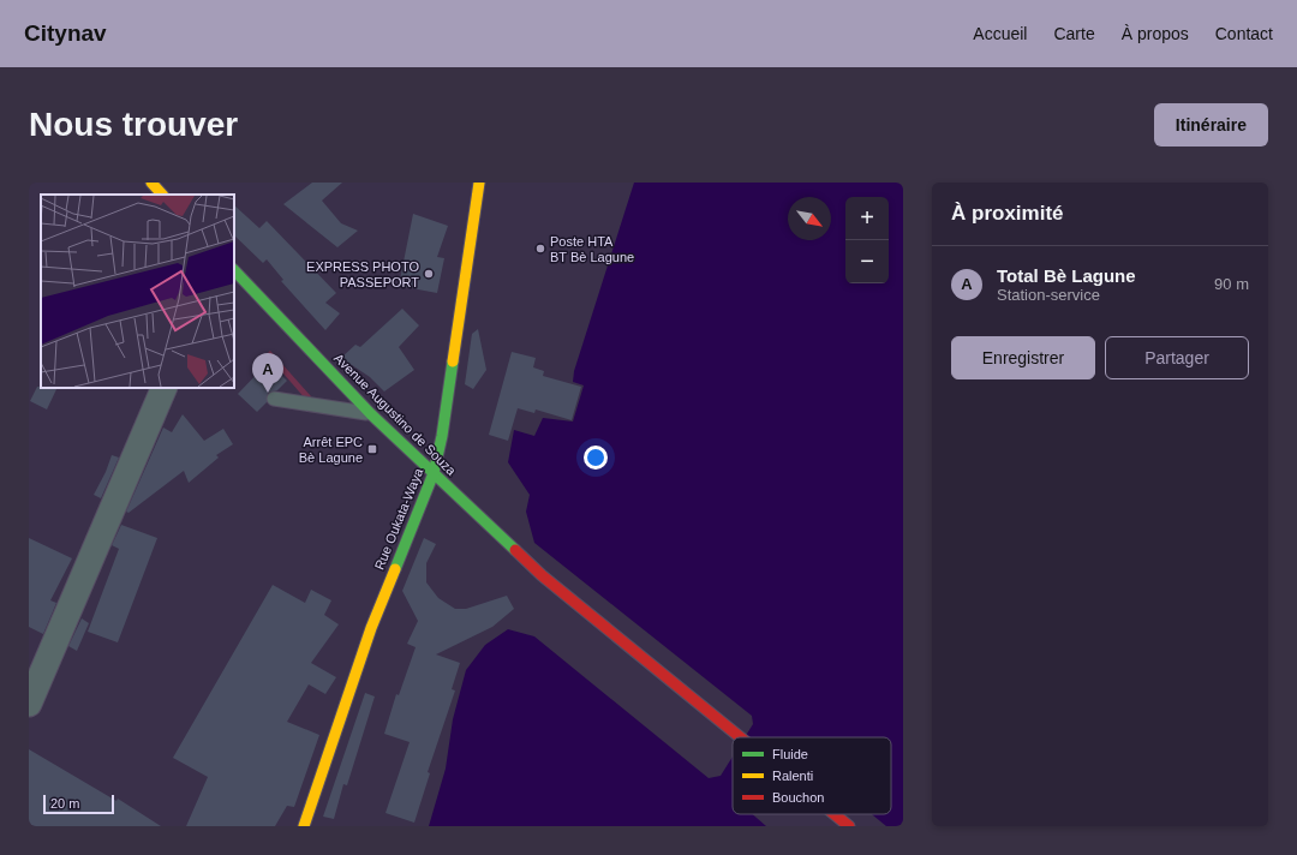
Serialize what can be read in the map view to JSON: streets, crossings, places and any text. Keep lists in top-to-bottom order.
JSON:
{
  "streets": {
    "main road": ["Avenue Augustino de Souza", "Rue Oukata-Waya"]
  },
  "crossings": [
    ["Avenue Augustino de Souza", "Rue Oukata-Waya"]
  ],
  "places": {
    "other": ["Poste HTA BT Bè Lagune", "EXPRESS PHOTO PASSEPORT"],
    "transit": ["Arrêt EPC Bè Lagune"]
  },
  "legend": ["Fluide", "Ralenti", "Bouchon"],
  "scale_bar": "20 m",
  "north": "bottom right",
  "page": {
    "header": "Citynav",
    "nav": [
      "Accueil",
      "Carte",
      "À propos",
      "Contact"
    ],
    "buttons": [
      "Itinéraire",
      ["Enregistrer", "Partager"]
    ],
    "title": "Nous trouver",
    "heading": "À proximité",
    "map_buttons": ["+", "−"],
    "list": [
      {
        "mark": "A",
        "name": "Total Bè Lagune",
        "note": "Station-service",
        "value": "90 m"
      }
    ],
    "pins": "A",
    "scale": "20 m"
  }
}
